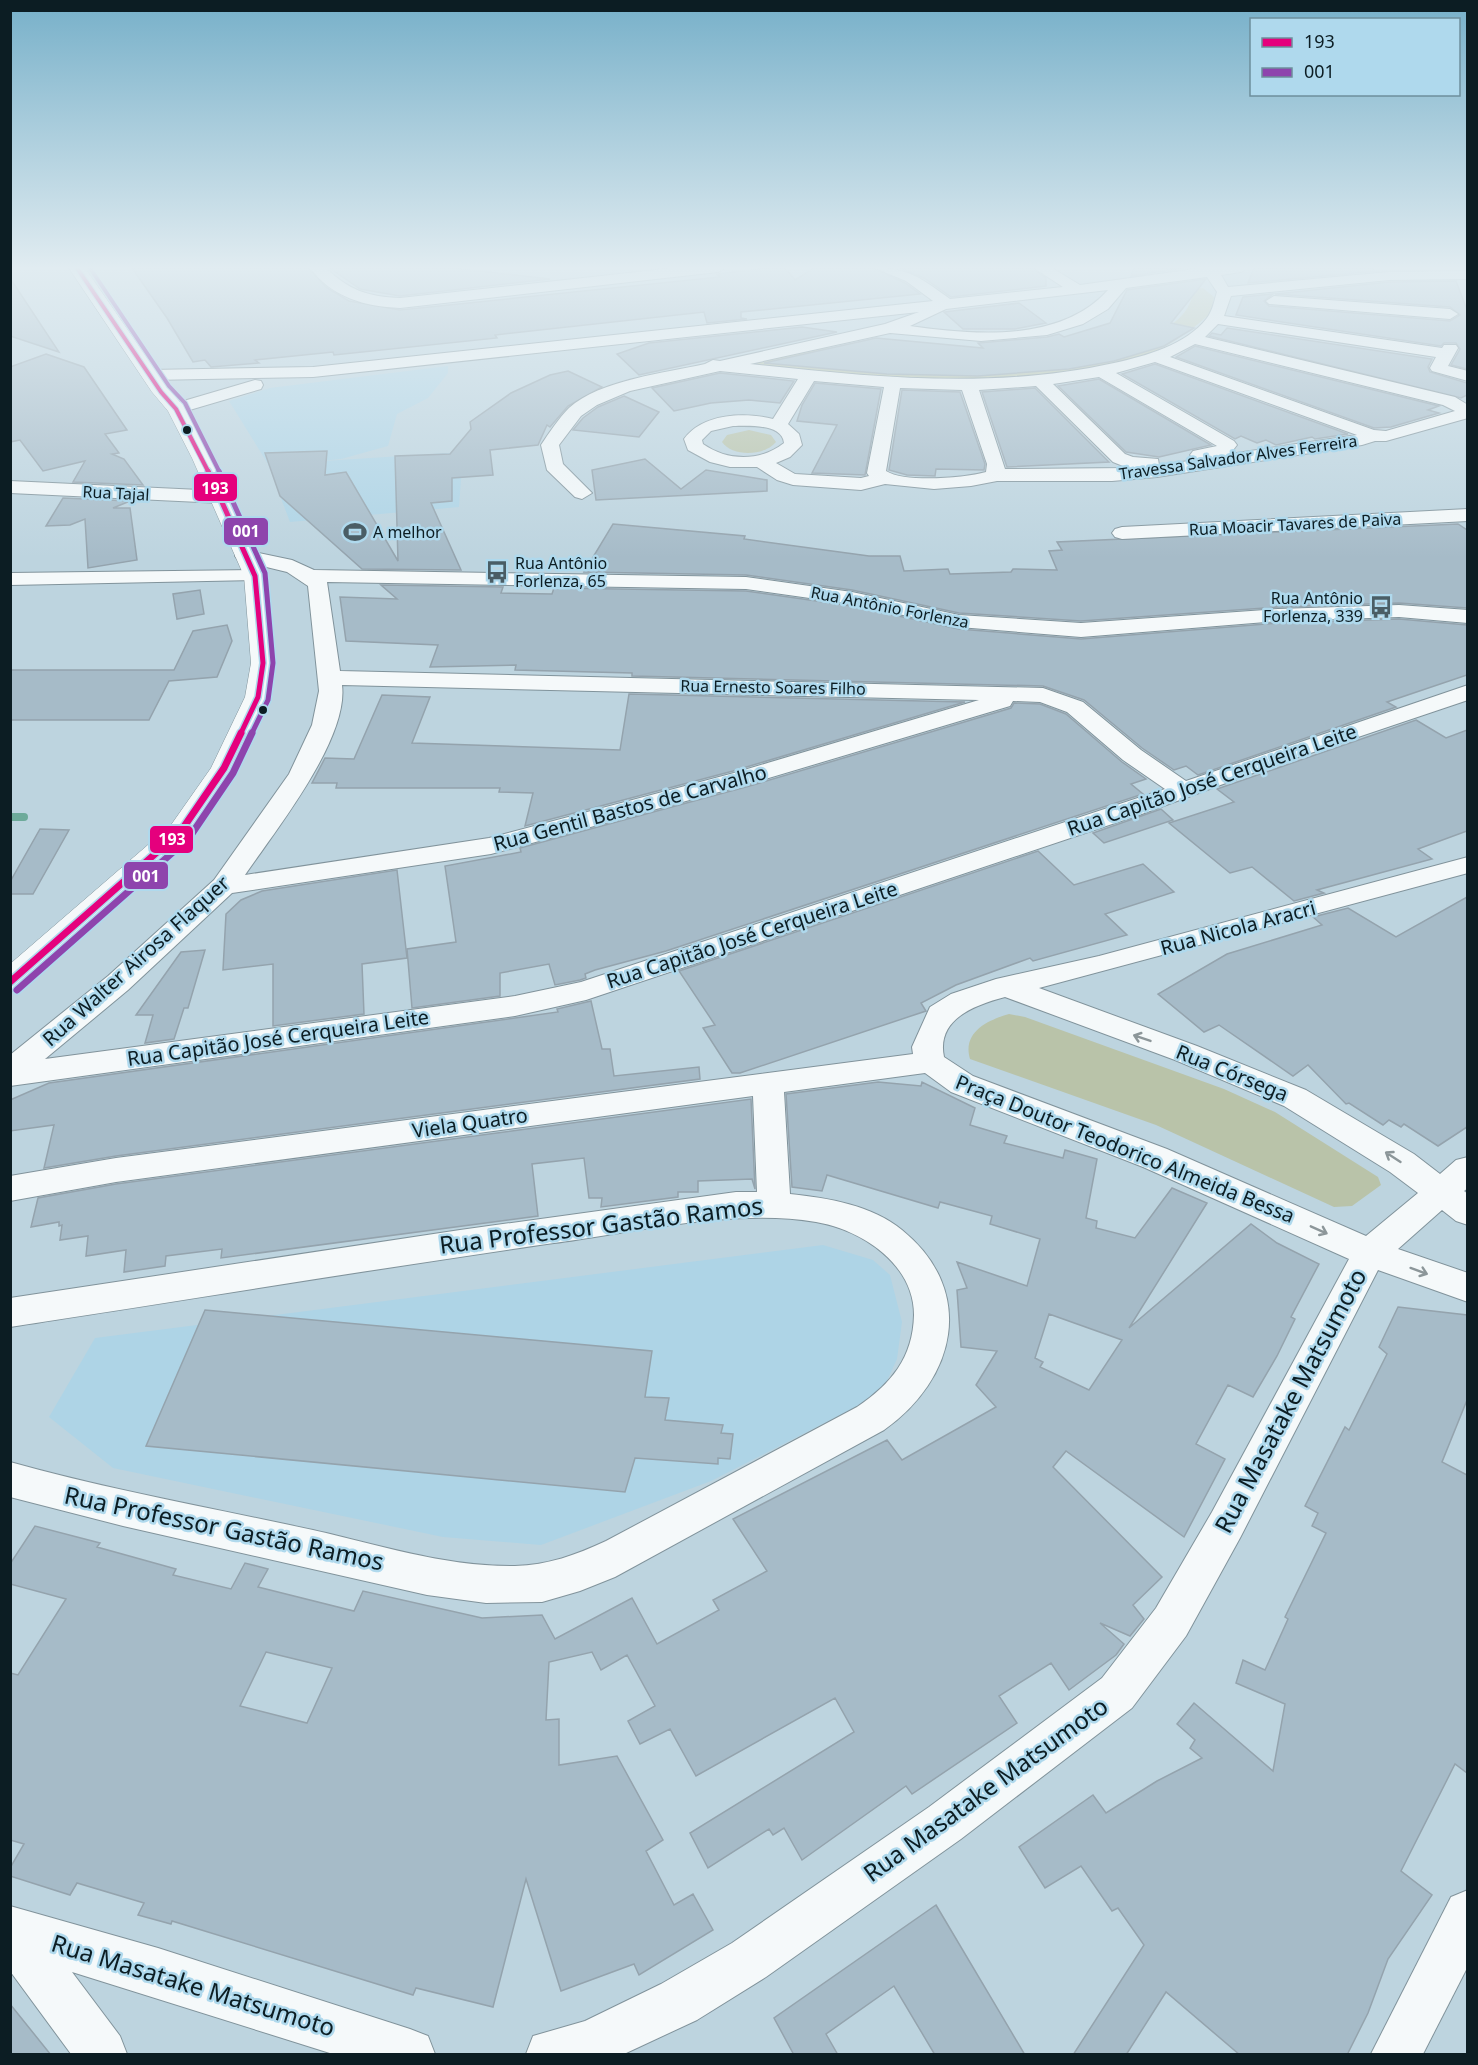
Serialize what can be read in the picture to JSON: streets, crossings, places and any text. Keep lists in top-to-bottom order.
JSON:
{
  "streets": {
    "street": [
      "Travessa Salvador Alves Ferreira",
      "Rua Tajal",
      "Rua Moacir Tavares de Paiva",
      "Rua Antônio Forlenza",
      "Rua Ernesto Soares Filho",
      "Rua Capitão José Cerqueira Leite",
      "Rua Gentil Bastos de Carvalho",
      "Rua Nicola Aracri",
      "Rua Walter Airosa Flaquer",
      "Rua Córsega",
      "Viela Quatro",
      "Praça Doutor Teodorico Almeida Bessa",
      "Rua Professor Gastão Ramos",
      "Rua Masatake Matsumoto"
    ]
  },
  "crossings": [
    ["Rua Antônio Forlenza", "Rua Walter Airosa Flaquer"],
    ["Rua Ernesto Soares Filho", "Rua Capitão José Cerqueira Leite"],
    ["Rua Ernesto Soares Filho", "Rua Gentil Bastos de Carvalho"],
    ["Rua Ernesto Soares Filho", "Rua Walter Airosa Flaquer"],
    ["Rua Capitão José Cerqueira Leite", "Rua Walter Airosa Flaquer"],
    ["Rua Gentil Bastos de Carvalho", "Rua Walter Airosa Flaquer"],
    ["Rua Nicola Aracri", "Rua Córsega"],
    ["Rua Córsega", "Rua Masatake Matsumoto"],
    ["Viela Quatro", "Praça Doutor Teodorico Almeida Bessa"],
    ["Praça Doutor Teodorico Almeida Bessa", "Rua Masatake Matsumoto"]
  ],
  "one_way": ["Rua Córsega", "Praça Doutor Teodorico Almeida Bessa"],
  "places": {
    "sports": ["A melhor"],
    "bus stop": ["Rua Antônio Forlenza, 65", "Rua Antônio Forlenza, 339"]
  },
  "lines": ["transit line 193", "transit line 001"],
  "legend": ["193", "001"]
}
